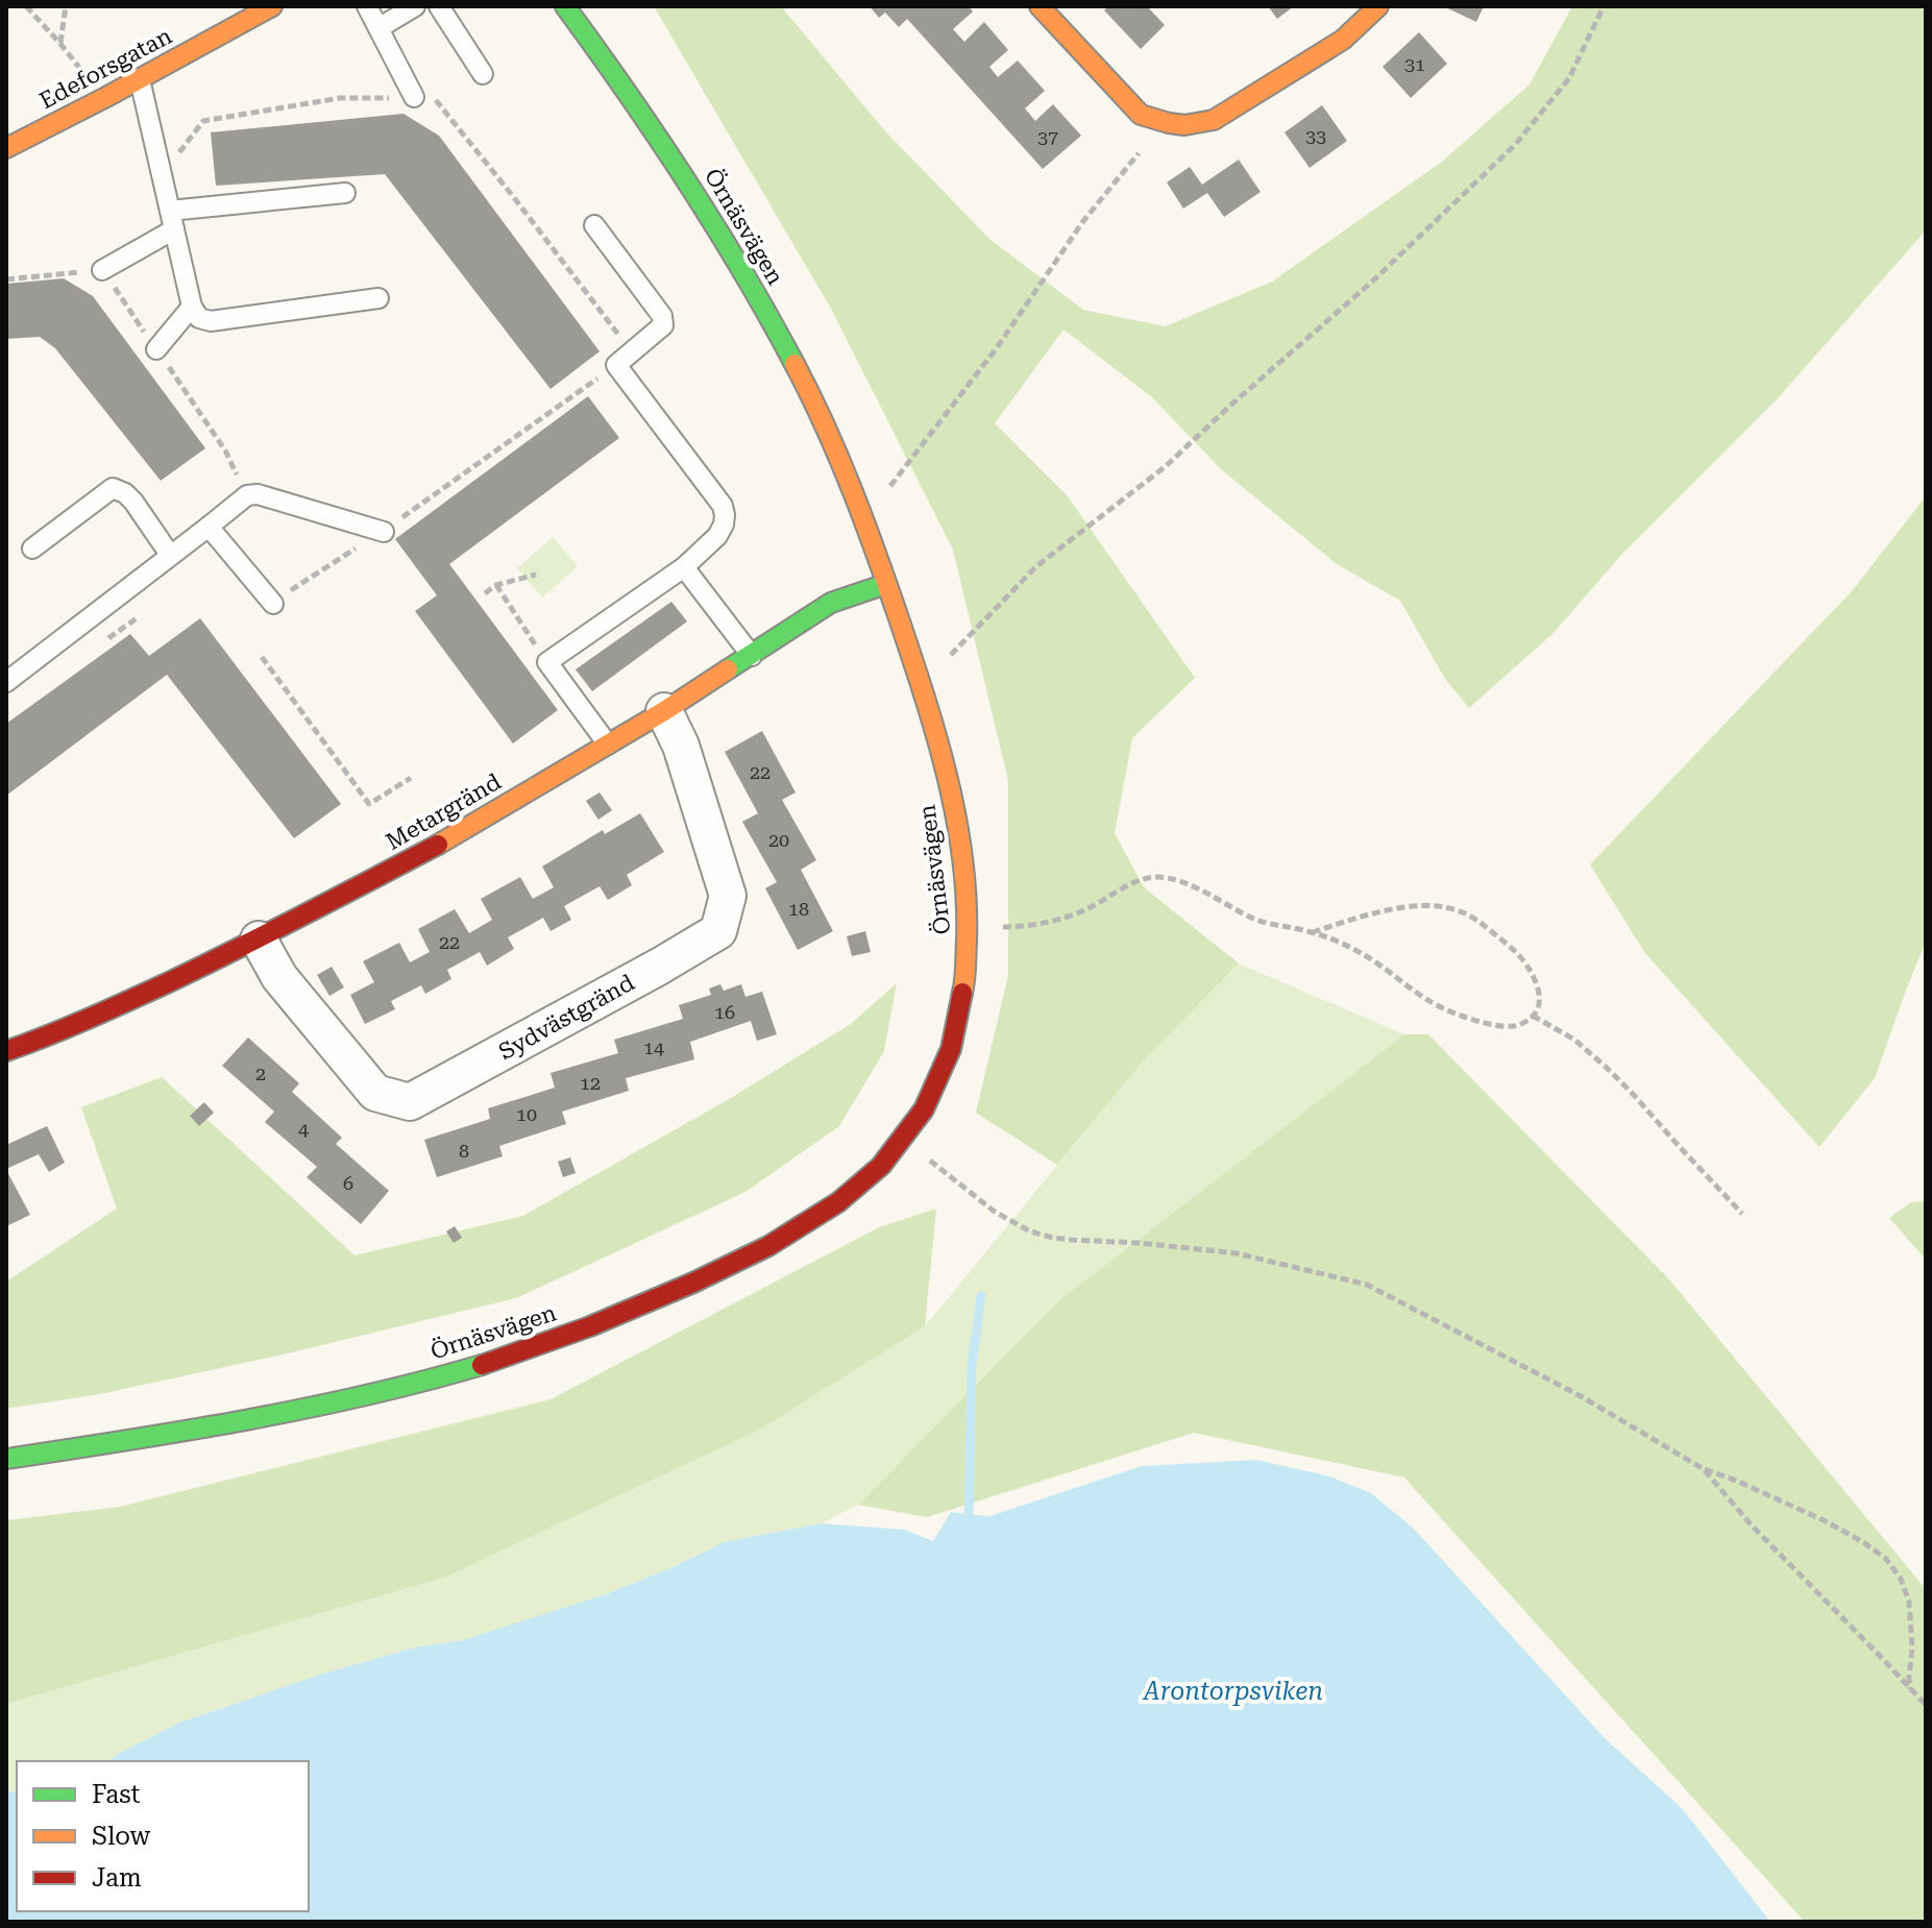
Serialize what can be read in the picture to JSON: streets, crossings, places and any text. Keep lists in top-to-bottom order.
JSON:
{
  "streets": {
    "street": [
      "Edeforsgatan",
      "Örnäsvägen",
      "Metargränd",
      "Sydvästgränd"
    ]
  },
  "crossings": [
    ["Örnäsvägen", "Metargränd"],
    ["Metargränd", "Sydvästgränd"]
  ],
  "water": ["Arontorpsviken"],
  "house_numbers": [
    "31",
    "33",
    "37",
    "22",
    "20",
    "18",
    "22",
    "16",
    "14",
    "2",
    "12",
    "10",
    "4",
    "8",
    "6"
  ],
  "legend": ["Fast", "Slow", "Jam"]
}
